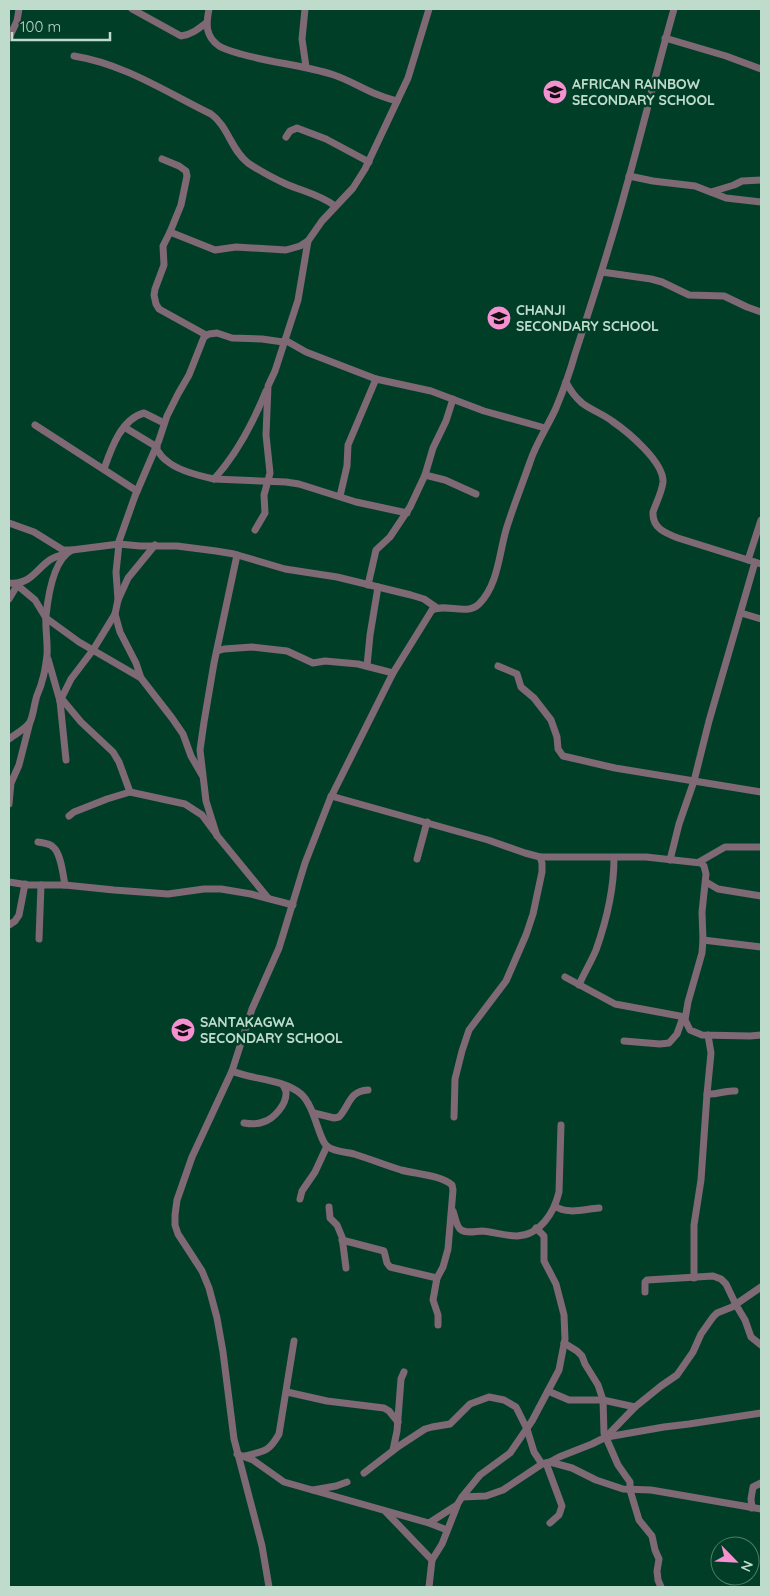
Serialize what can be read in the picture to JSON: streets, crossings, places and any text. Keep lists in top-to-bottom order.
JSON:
{
  "places": {
    "school or university": ["AFRICAN RAINBOW SECONDARY SCHOOL", "CHANJI SECONDARY SCHOOL", "SANTAKAGWA SECONDARY SCHOOL"]
  },
  "scale_bar": "100 m",
  "north": "bottom right"
}
